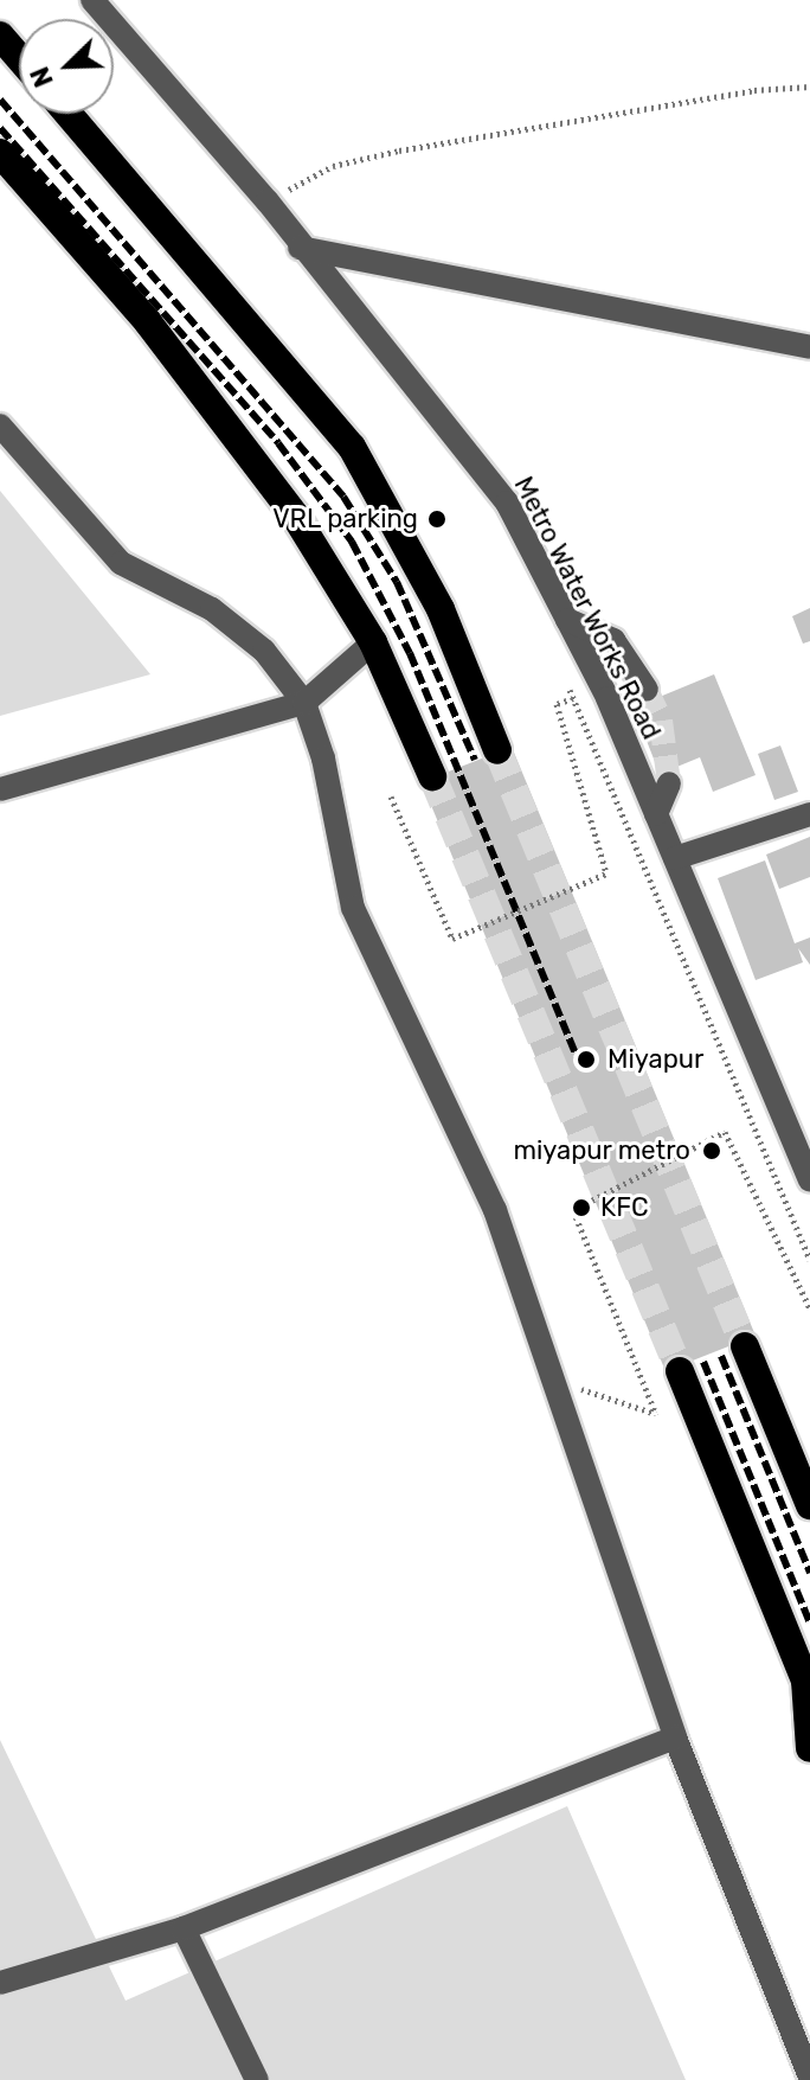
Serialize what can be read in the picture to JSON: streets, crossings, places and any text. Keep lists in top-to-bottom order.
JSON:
{
  "streets": {
    "street": ["Metro Water Works Road"]
  },
  "places": [
    "VRL parking",
    "Miyapur",
    "miyapur metro",
    "KFC"
  ],
  "north": "bottom left"
}
